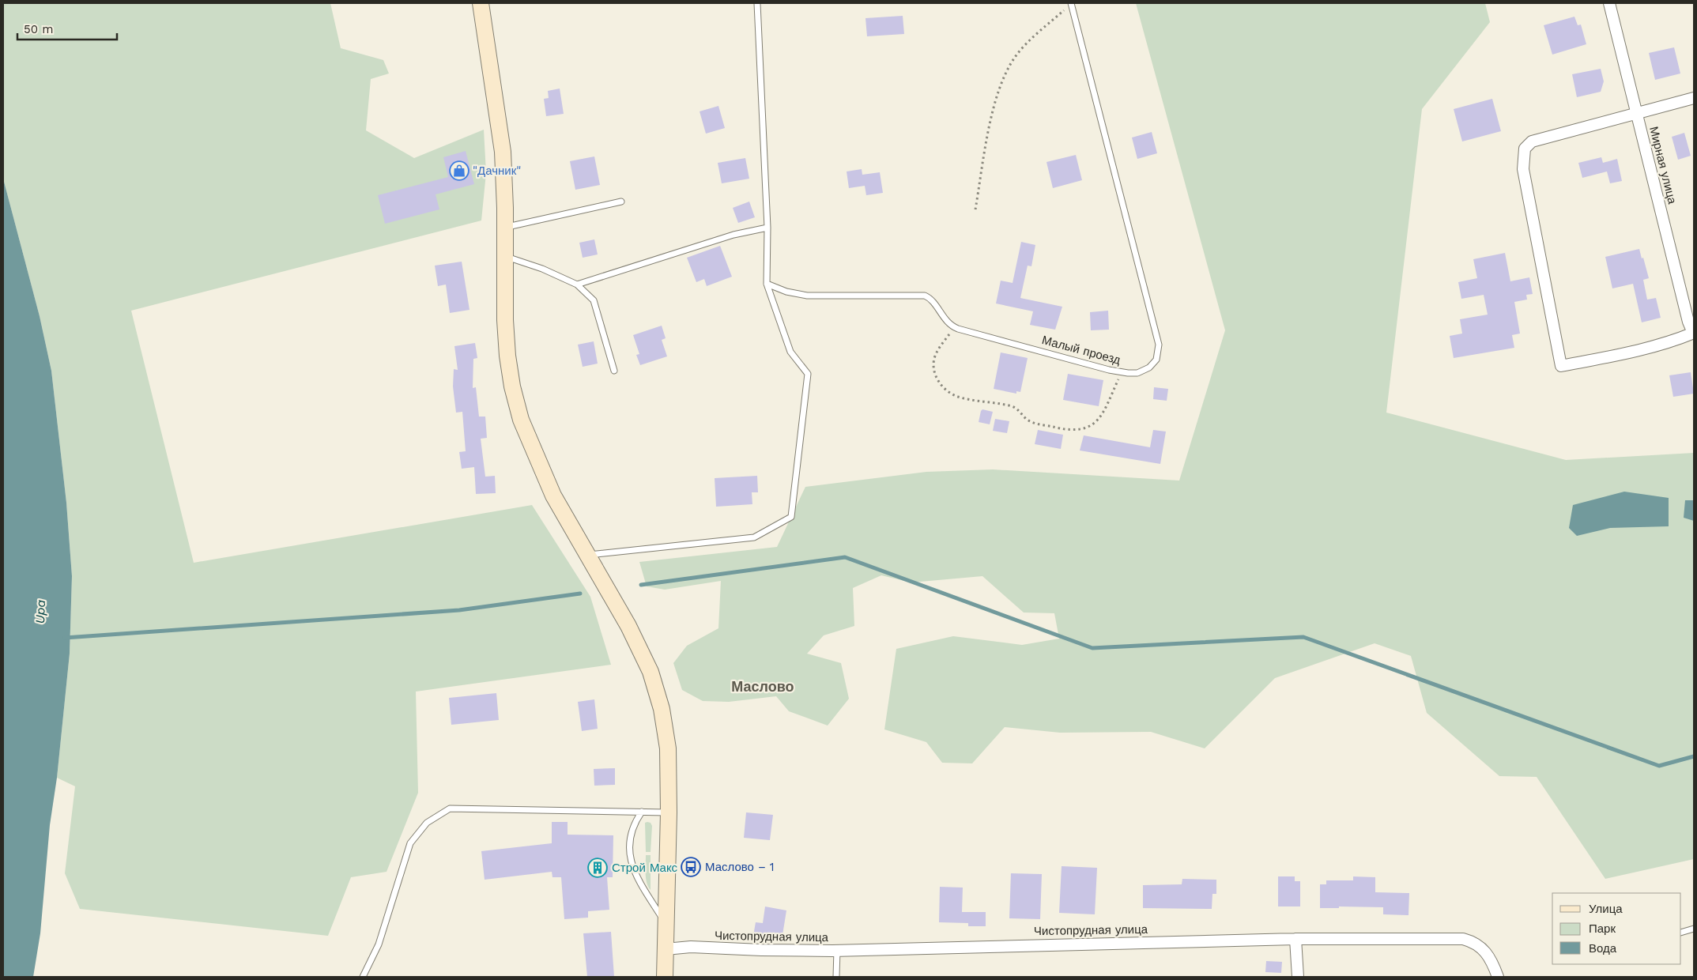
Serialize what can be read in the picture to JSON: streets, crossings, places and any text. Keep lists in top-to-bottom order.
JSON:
{
  "streets": {
    "street": ["Мирная улица", "Чистопрудная улица"],
    "lane": ["Малый проезд"]
  },
  "districts": ["Маслово"],
  "water": ["Upa"],
  "places": {
    "shop": ["\"Дачник\""],
    "bus stop": ["Маслово – 1"],
    "building": ["Строй Макс"]
  },
  "legend": ["Улица", "Парк", "Вода"],
  "scale_bar": "50 m"
}
